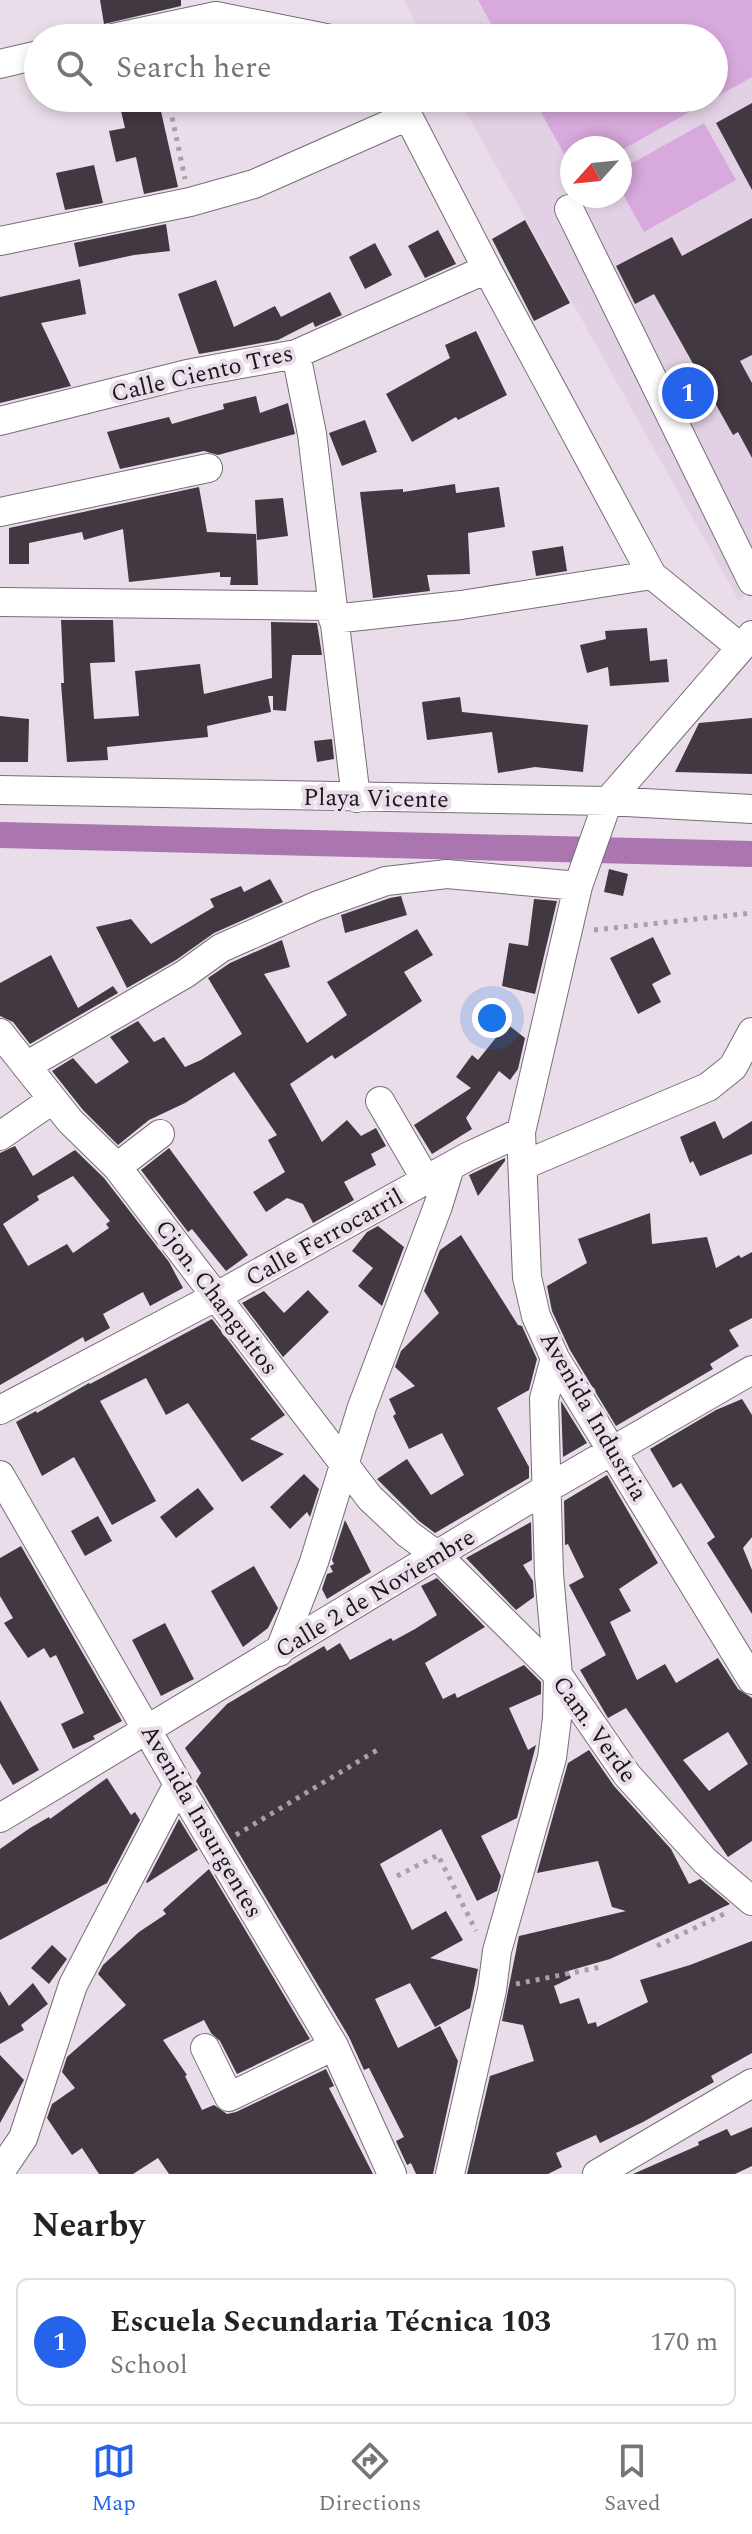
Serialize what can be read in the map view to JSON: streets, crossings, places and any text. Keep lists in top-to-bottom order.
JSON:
{
  "streets": {
    "street": [
      "Calle Ciento Tres",
      "Playa Vicente",
      "Calle Ferrocarril",
      "Cjon. Changuitos",
      "Avenida Industria",
      "Calle 2 de Noviembre",
      "Cam. Verde",
      "Avenida Insurgentes"
    ]
  },
  "crossings": [
    ["Playa Vicente", "Avenida Industria"],
    ["Calle Ferrocarril", "Cjon. Changuitos"],
    ["Calle Ferrocarril", "Avenida Industria"],
    ["Cjon. Changuitos", "Calle 2 de Noviembre"],
    ["Cjon. Changuitos", "Cam. Verde"],
    ["Avenida Industria", "Calle 2 de Noviembre"],
    ["Calle 2 de Noviembre", "Cam. Verde"],
    ["Calle 2 de Noviembre", "Avenida Insurgentes"]
  ],
  "north": "bottom left",
  "page": {
    "search": "Search here",
    "pins": "1",
    "heading": "Nearby",
    "list": [
      {
        "mark": "1",
        "name": "Escuela Secundaria Técnica 103",
        "note": "School",
        "value": "170 m"
      }
    ],
    "nav": ["Map", "Directions", "Saved"]
  }
}
